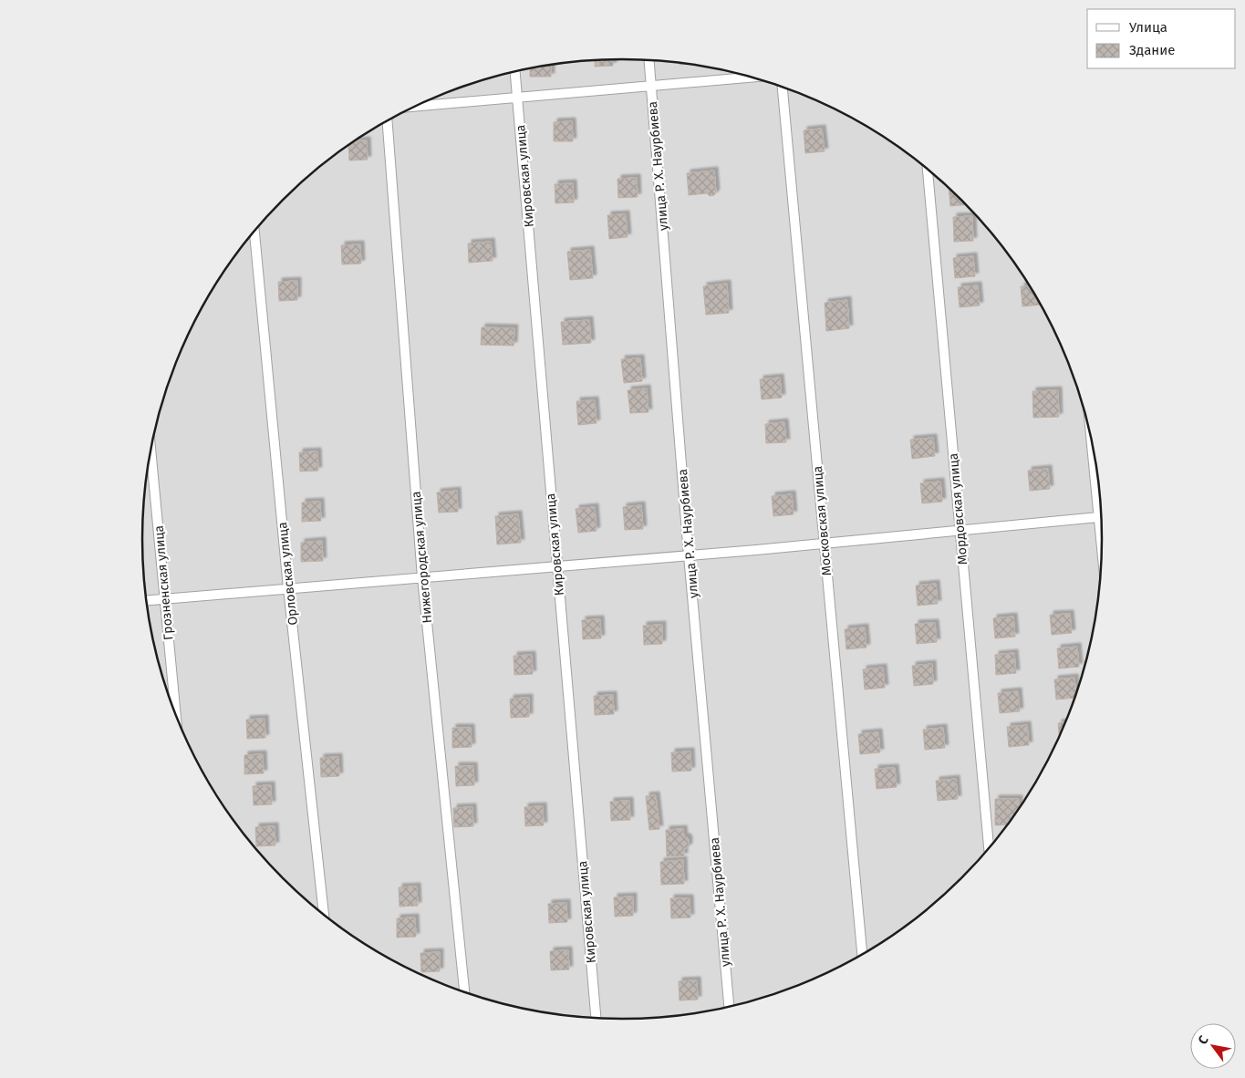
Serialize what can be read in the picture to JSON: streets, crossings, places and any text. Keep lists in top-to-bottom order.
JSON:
{
  "streets": {
    "street": [
      "улица Р. Х. Наурбиева",
      "Кировская улица",
      "Мордовская улица",
      "Московская улица",
      "Нижегородская улица",
      "Орловская улица",
      "Грозненская улица"
    ]
  },
  "legend": ["Улица", "Здание"],
  "north": "top left"
}
